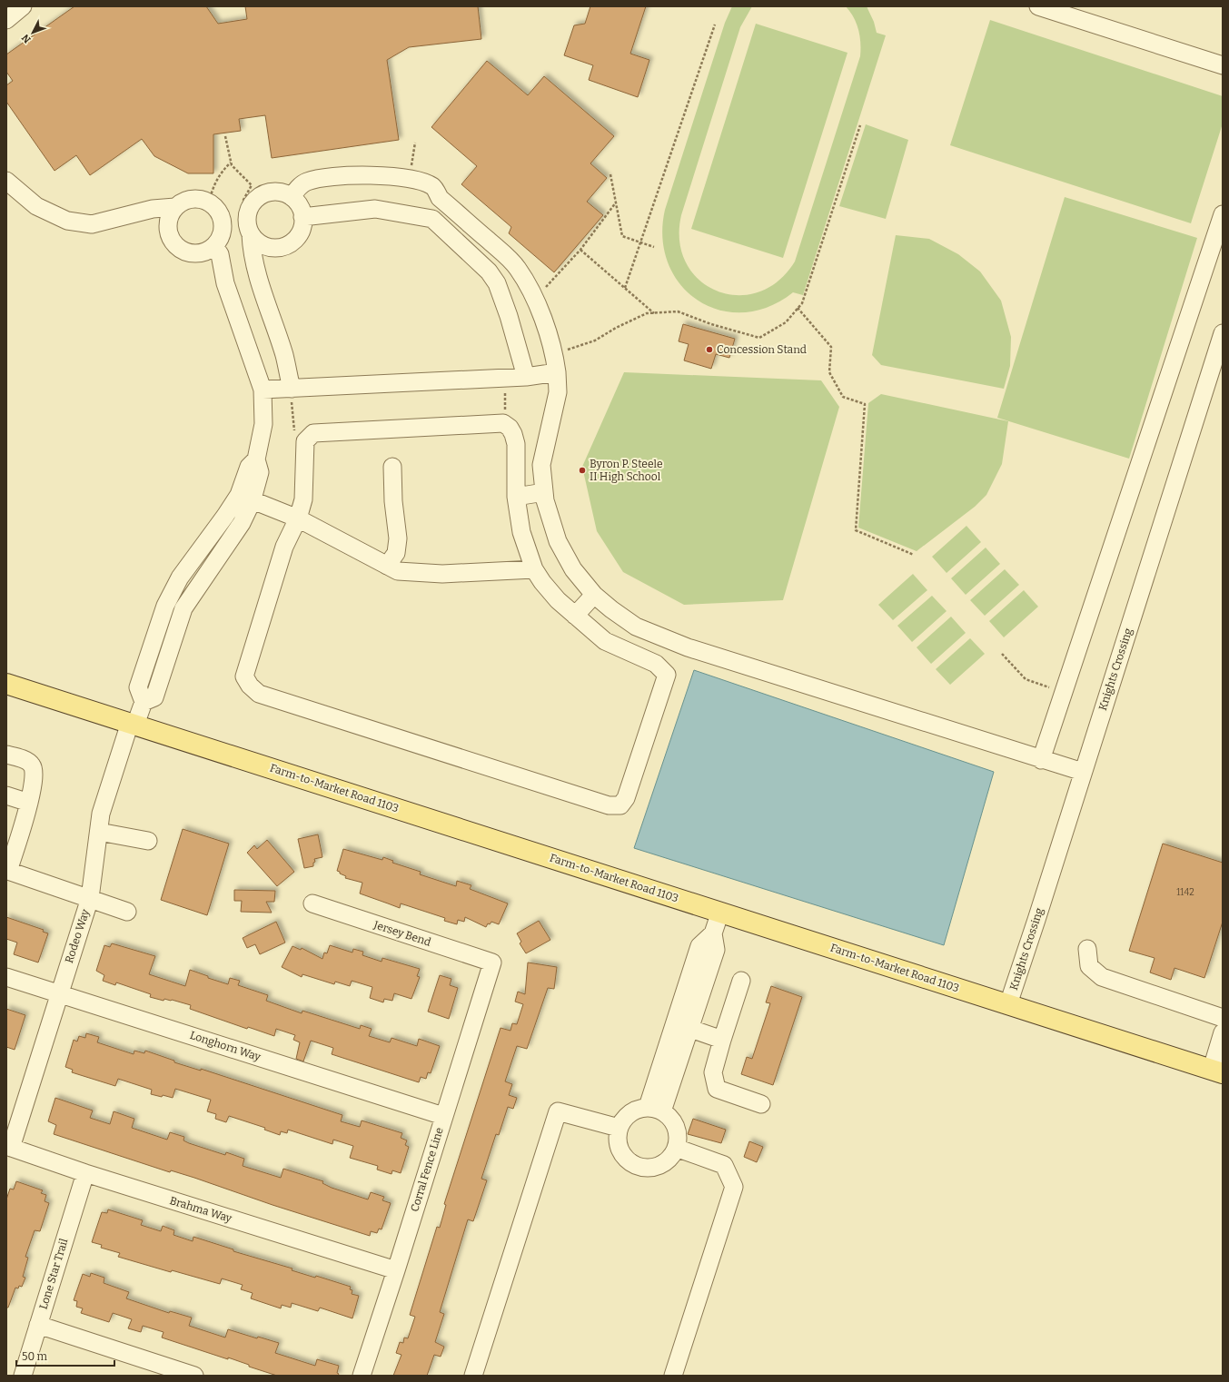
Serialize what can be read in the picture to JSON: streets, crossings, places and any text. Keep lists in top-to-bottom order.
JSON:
{
  "streets": {
    "main road": ["Farm-to-Market Road 1103"],
    "street": [
      "Knights Crossing",
      "Jersey Bend",
      "Rodeo Way",
      "Longhorn Way",
      "Corral Fence Line",
      "Brahma Way",
      "Lone Star Trail"
    ]
  },
  "crossings": [
    ["Knights Crossing", "Farm-to-Market Road 1103"],
    ["Farm-to-Market Road 1103", "Rodeo Way"],
    ["Jersey Bend", "Corral Fence Line"],
    ["Rodeo Way", "Longhorn Way"],
    ["Rodeo Way", "Brahma Way"],
    ["Longhorn Way", "Corral Fence Line"],
    ["Corral Fence Line", "Brahma Way"],
    ["Brahma Way", "Lone Star Trail"]
  ],
  "places": ["Concession Stand", "Byron P. Steele II High School"],
  "house_numbers": ["1142"],
  "scale_bar": "50 m",
  "north": "bottom left"
}
